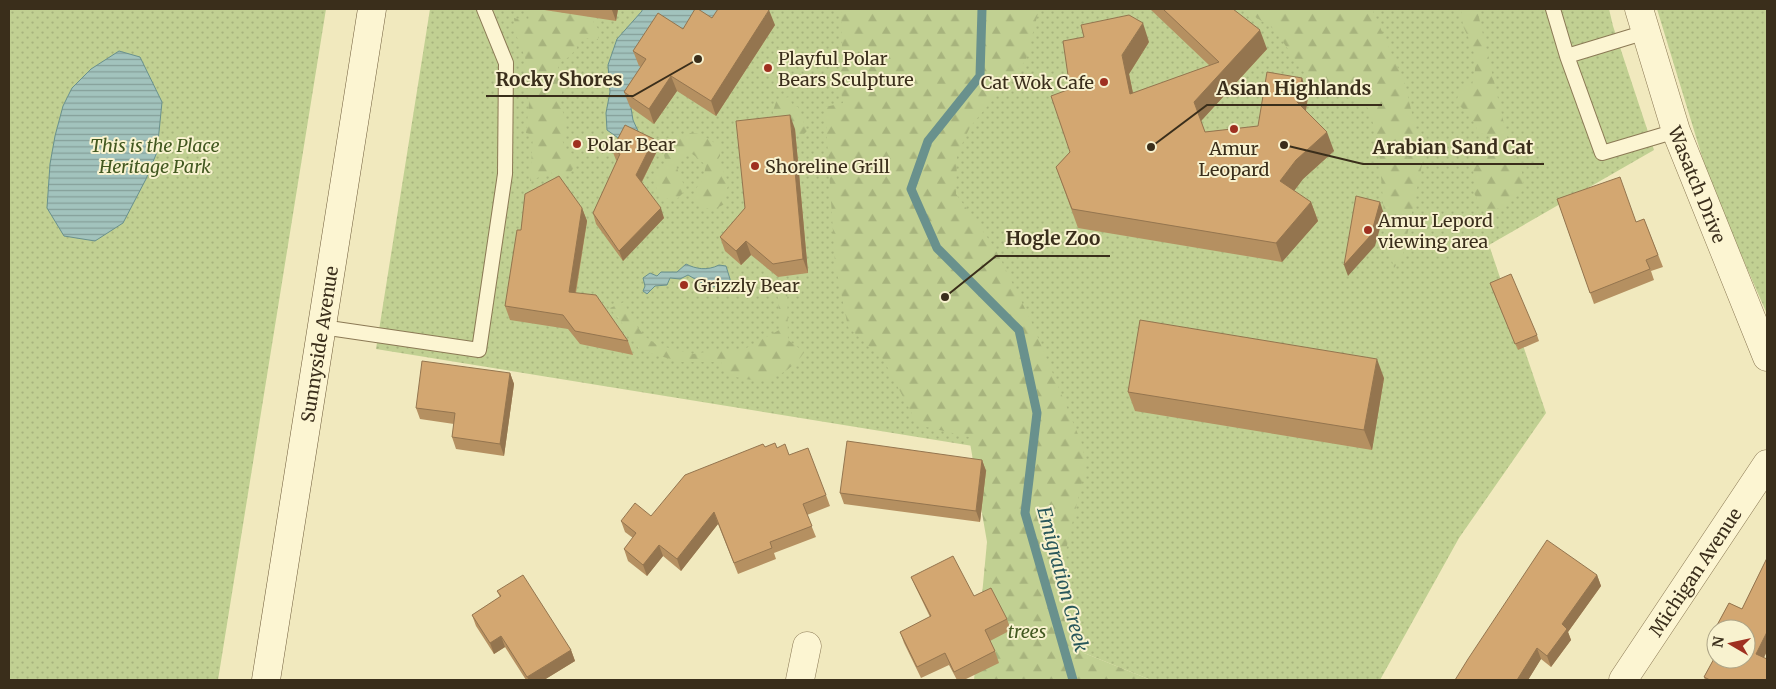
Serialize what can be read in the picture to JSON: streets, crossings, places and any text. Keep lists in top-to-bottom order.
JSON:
{
  "streets": {
    "main road": ["Wasatch Drive", "Sunnyside Avenue", "Michigan Avenue"]
  },
  "water": ["Emigration Creek"],
  "parks": ["This is the Place Heritage Park", "trees"],
  "places": [
    "Rocky Shores",
    "Playful Polar Bears Sculpture",
    "Cat Wok Cafe",
    "Amur Leopard",
    "Polar Bear",
    "Arabian Sand Cat",
    "Asian Highlands",
    "Shoreline Grill",
    "Amur Lepord viewing area",
    "Grizzly Bear",
    "Hogle Zoo"
  ],
  "north": "left"
}
